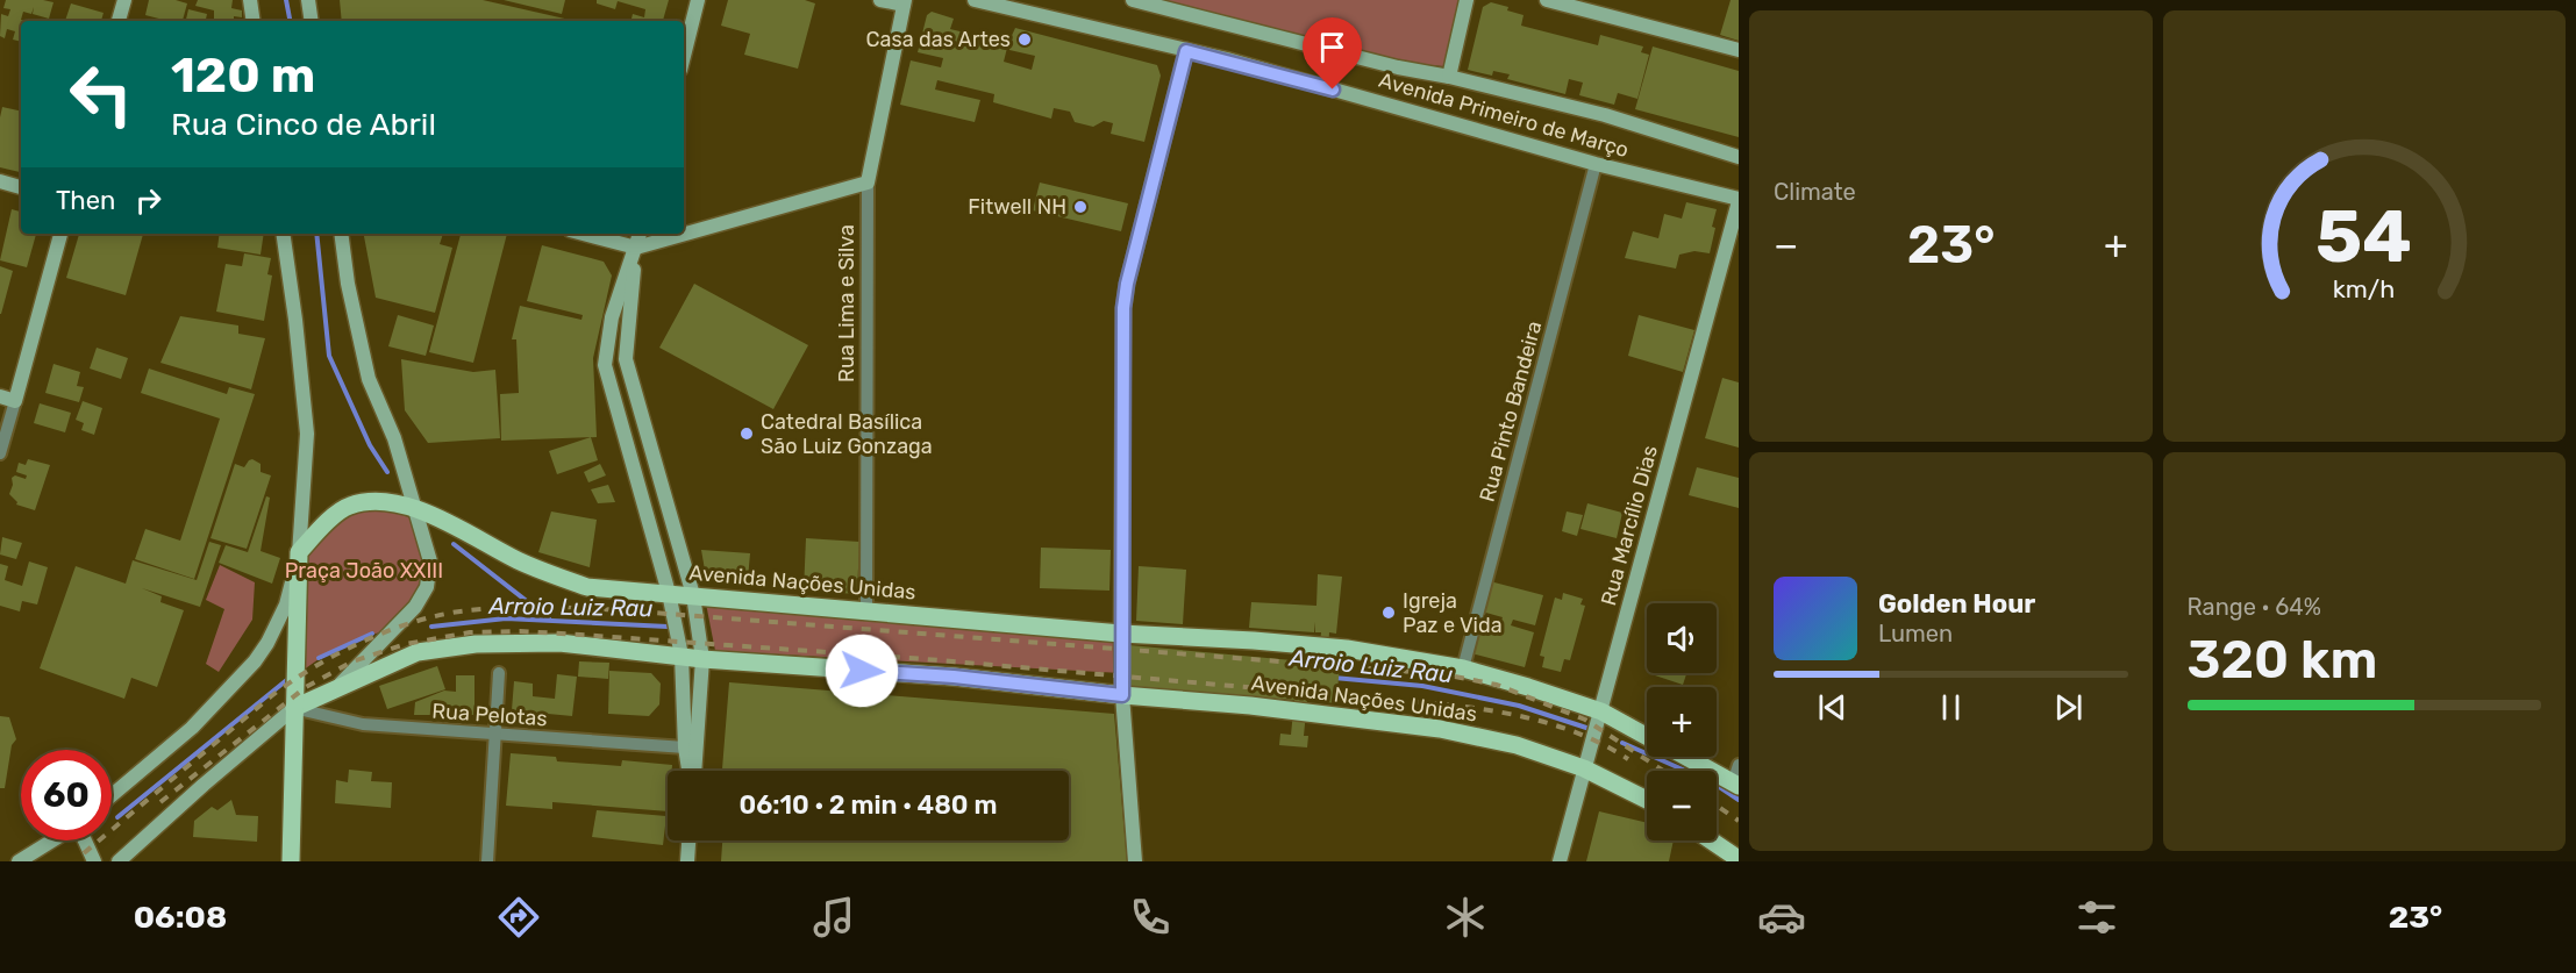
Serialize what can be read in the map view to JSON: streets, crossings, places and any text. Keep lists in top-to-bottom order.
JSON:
{
  "streets": {
    "main road": ["Avenida Nações Unidas"],
    "street": [
      "Avenida Primeiro de Março",
      "Rua Lima e Silva",
      "Rua Pinto Bandeira",
      "Rua Marcílio Dias",
      "Rua Pelotas"
    ]
  },
  "crossings": [
    ["Avenida Primeiro de Março", "Rua Pinto Bandeira"],
    ["Avenida Primeiro de Março", "Rua Marcílio Dias"],
    ["Rua Lima e Silva", "Avenida Nações Unidas"],
    ["Rua Pinto Bandeira", "Avenida Nações Unidas"],
    ["Rua Marcílio Dias", "Avenida Nações Unidas"],
    ["Avenida Nações Unidas", "Rua Pelotas"]
  ],
  "water": ["Arroio Luiz Rau"],
  "parks": ["Praça João XXIII"],
  "places": [
    "Casa das Artes",
    "Fitwell NH",
    "Catedral Basílica São Luiz Gonzaga",
    "Igreja Paz e Vida"
  ],
  "page": {
    "tile": [
      "Climate",
      ["Range · 64%", "320 km"]
    ],
    "turn": ["120 m", "Rua Cinco de Abril"],
    "then": "Then",
    "heat": ["−", "23°", "+"],
    "song": ["Golden Hour", "Lumen"],
    "map_buttons": ["+", "−"],
    "limit": "60",
    "trip": "06:10 · 2 min · 480 m",
    "tabs": ["06:08", "23°"],
    "gauge": ["54", "km/h"]
  }
}
